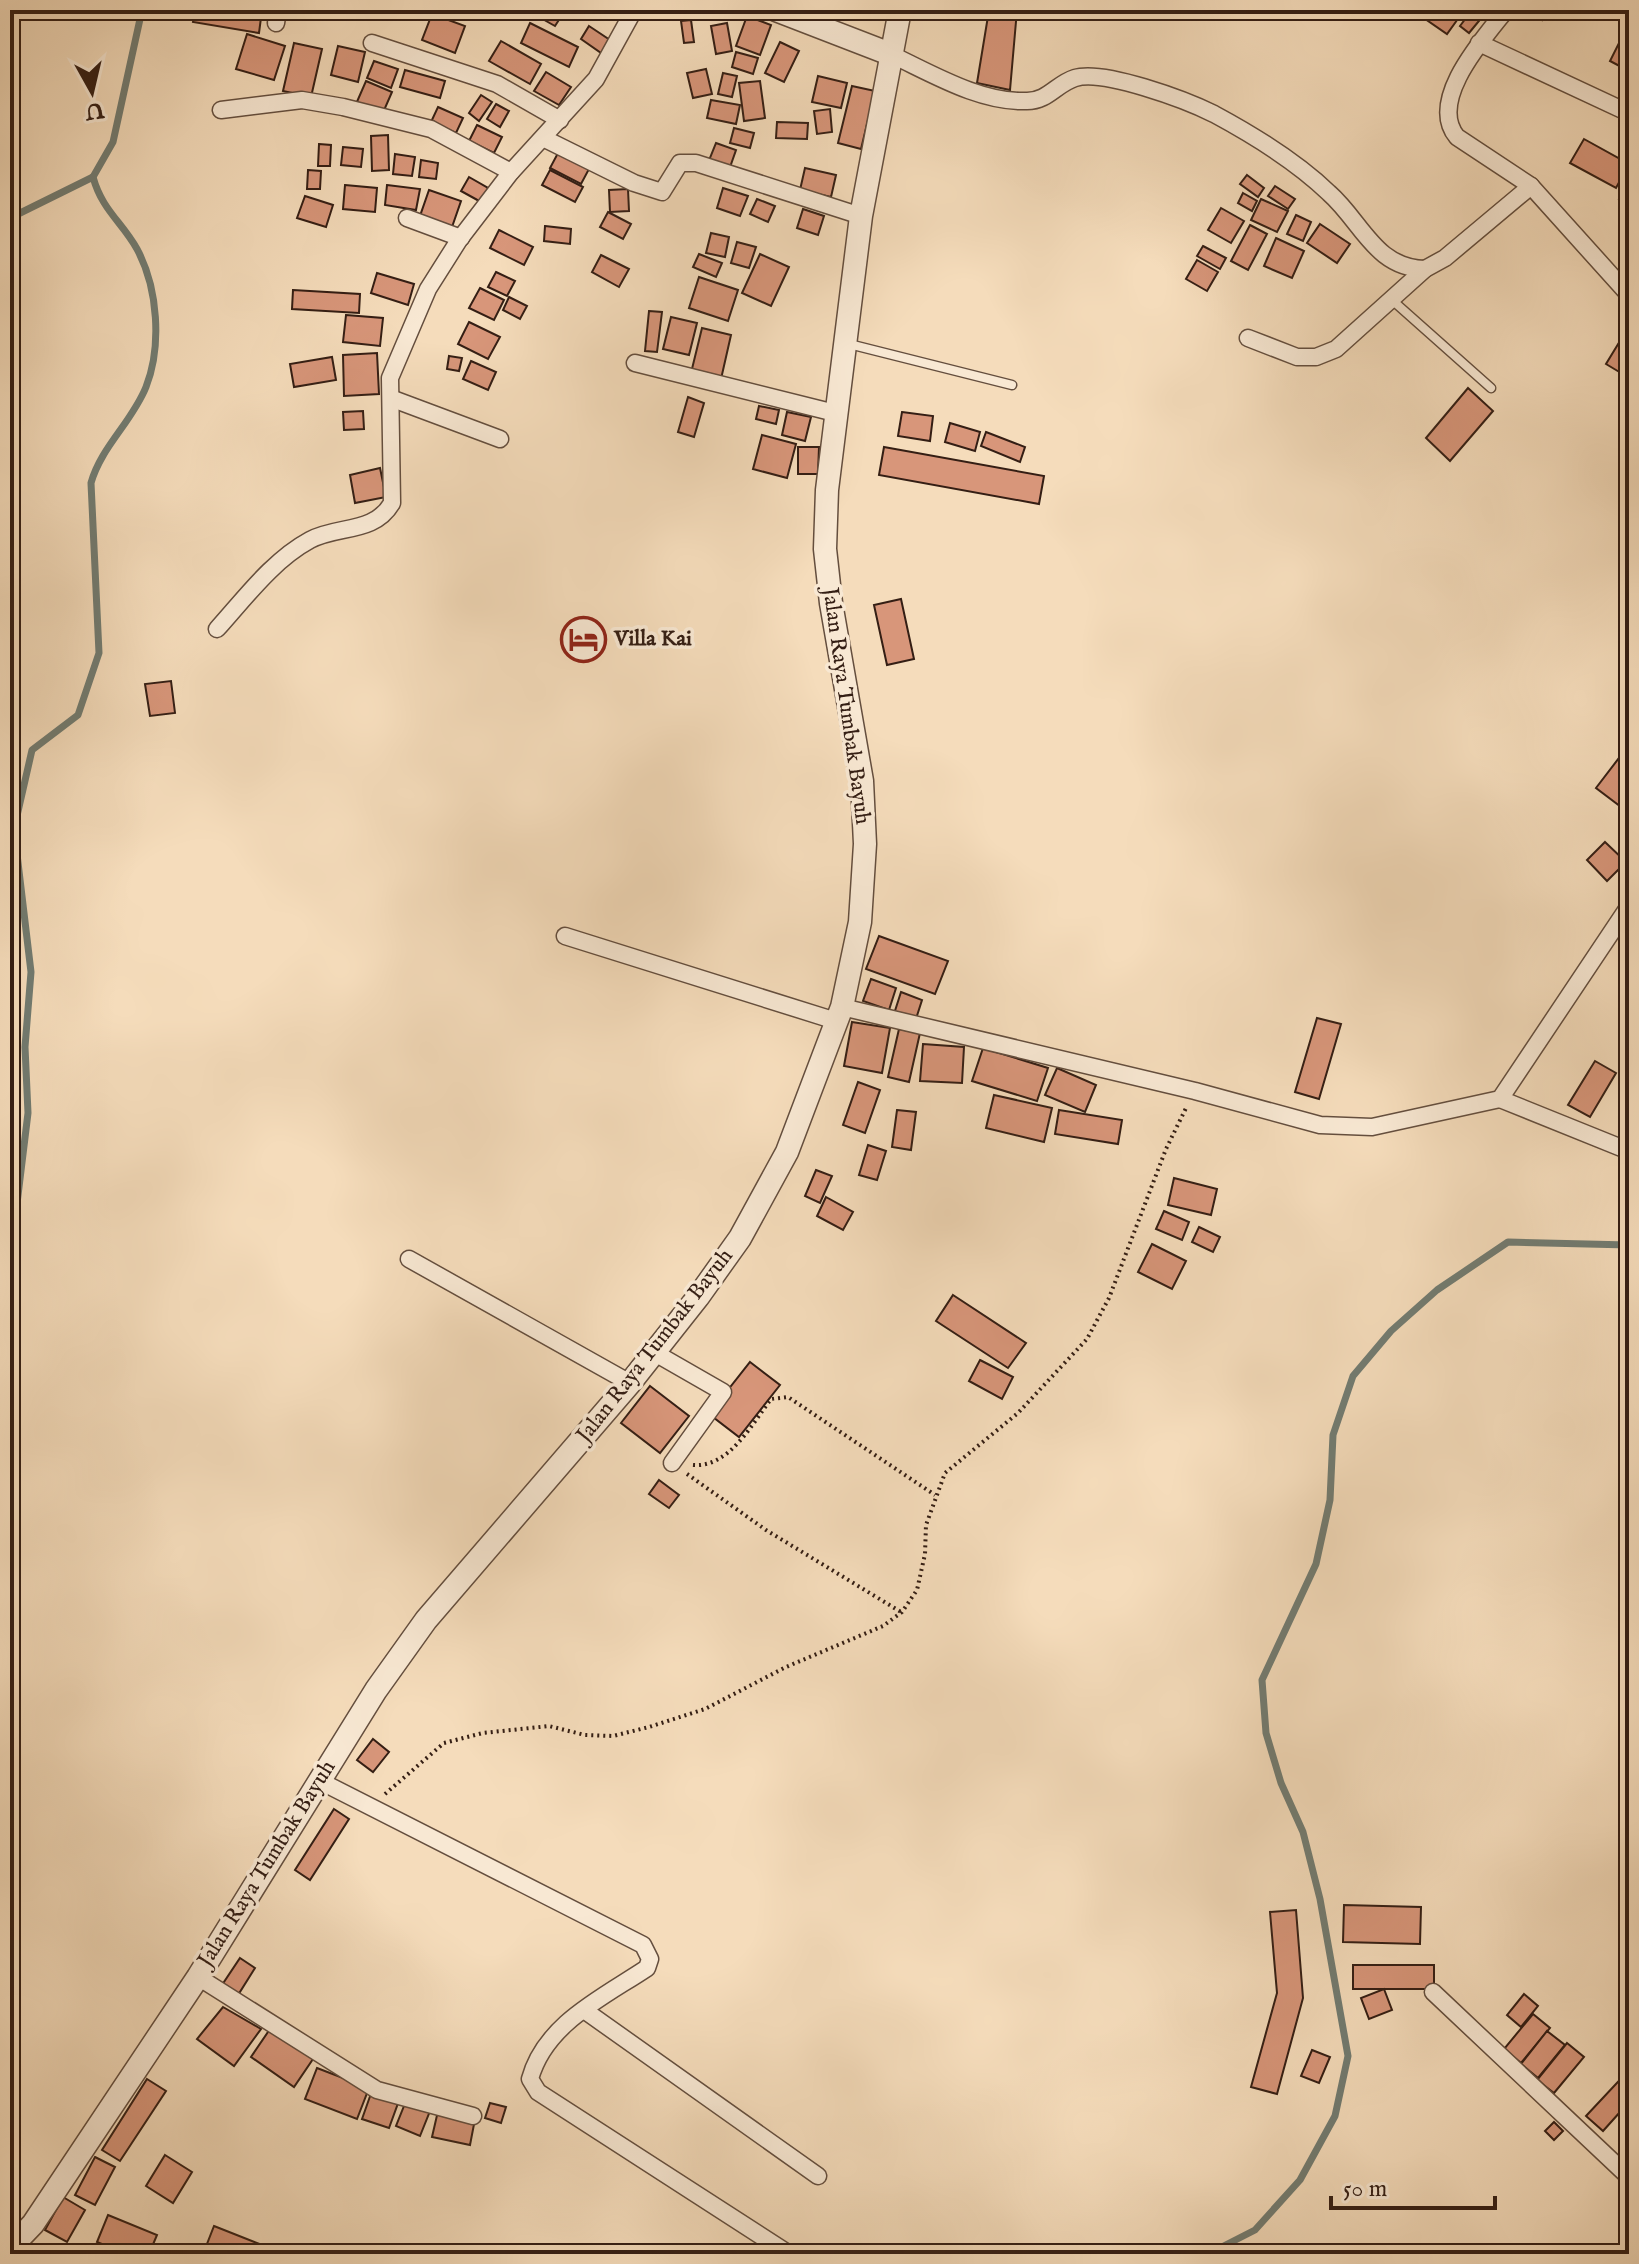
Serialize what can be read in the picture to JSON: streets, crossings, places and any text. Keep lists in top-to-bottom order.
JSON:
{
  "streets": {
    "street": ["Jalan Raya Tumbak Bayuh"]
  },
  "places": {
    "hotel": ["Villa Kai"]
  },
  "scale_bar": "50 m",
  "north": "bottom"
}
